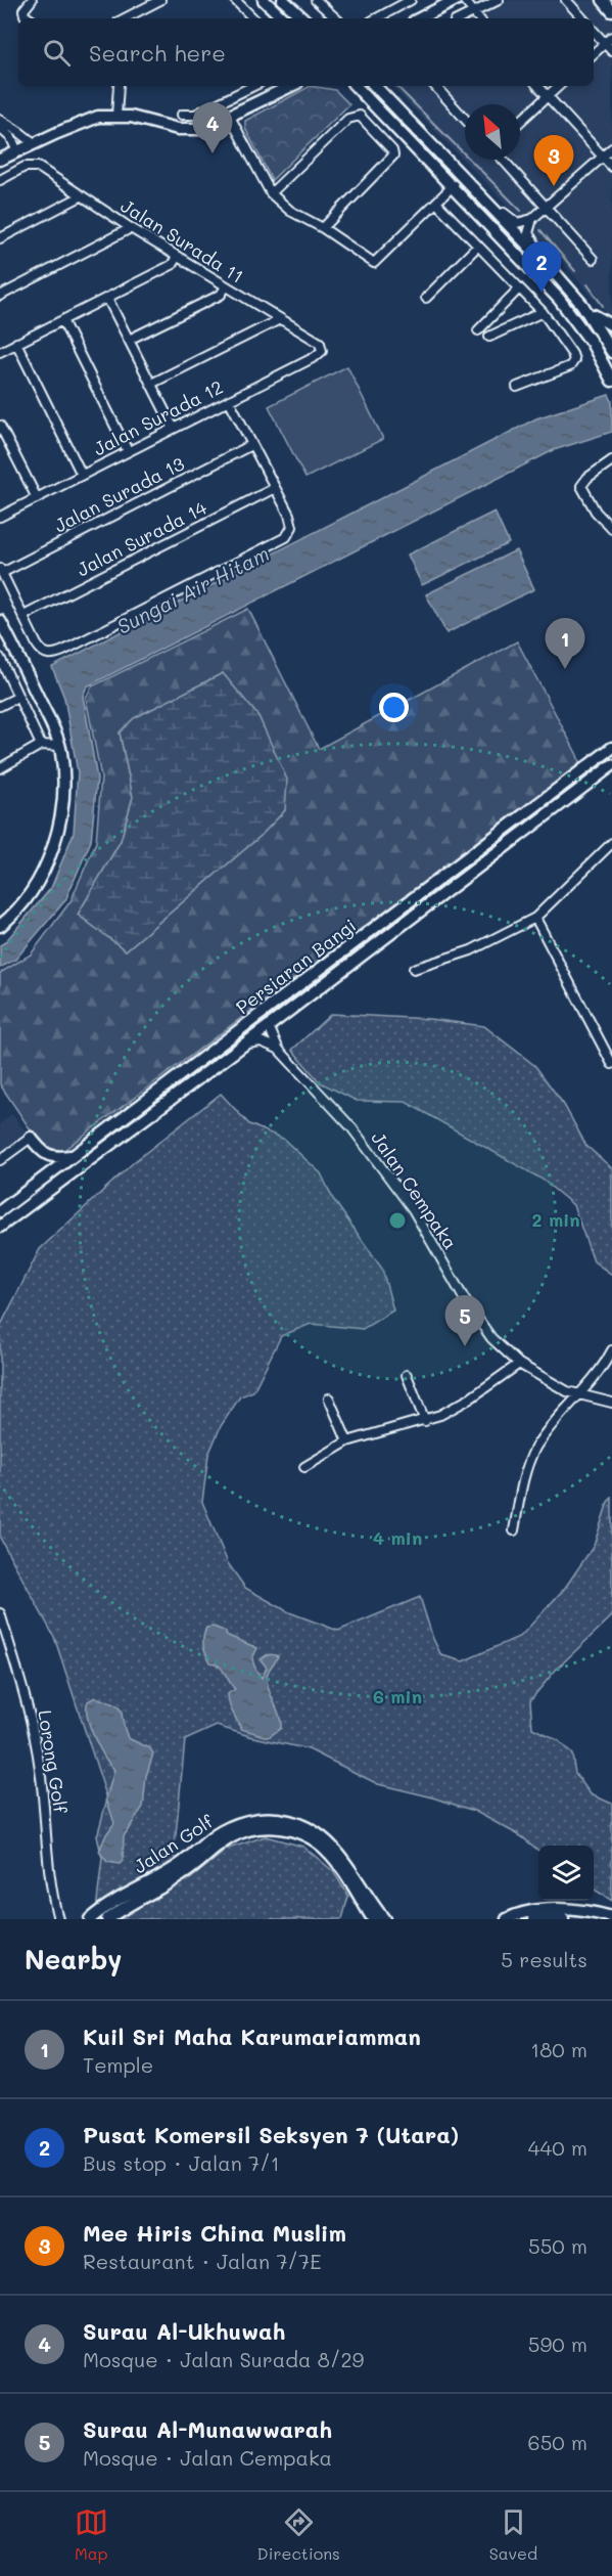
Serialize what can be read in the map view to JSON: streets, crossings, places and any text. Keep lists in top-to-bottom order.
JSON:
{
  "streets": {
    "street": [
      "Jalan Surada 11",
      "Jalan Surada 12",
      "Jalan Surada 13",
      "Jalan Surada 14",
      "Persiaran Bangi",
      "Jalan Cempaka",
      "Lorong Golf",
      "Jalan Golf"
    ]
  },
  "crossings": [
    ["Jalan Surada 11", "Jalan Surada 12"],
    ["Persiaran Bangi", "Jalan Cempaka"]
  ],
  "water": ["Sungai Air Hitam"],
  "north": "top left",
  "page": {
    "search": "Search here",
    "pins": [
      "4",
      "3",
      "2",
      "1",
      "5"
    ],
    "heading": ["Nearby", "5 results"],
    "list": [
      {
        "mark": "1",
        "name": "Kuil Sri Maha Karumariamman",
        "note": "Temple",
        "value": "180 m"
      },
      {
        "mark": "2",
        "name": "Pusat Komersil Seksyen 7 (Utara)",
        "note": "Bus stop · Jalan 7/1",
        "value": "440 m"
      },
      {
        "mark": "3",
        "name": "Mee Hiris China Muslim",
        "note": "Restaurant · Jalan 7/7E",
        "value": "550 m"
      },
      {
        "mark": "4",
        "name": "Surau Al-Ukhuwah",
        "note": "Mosque · Jalan Surada 8/29",
        "value": "590 m"
      },
      {
        "mark": "5",
        "name": "Surau Al-Munawwarah",
        "note": "Mosque · Jalan Cempaka",
        "value": "650 m"
      }
    ],
    "nav": ["Map", "Directions", "Saved"]
  },
  "rings": ["2 min", "4 min", "6 min"]
}
